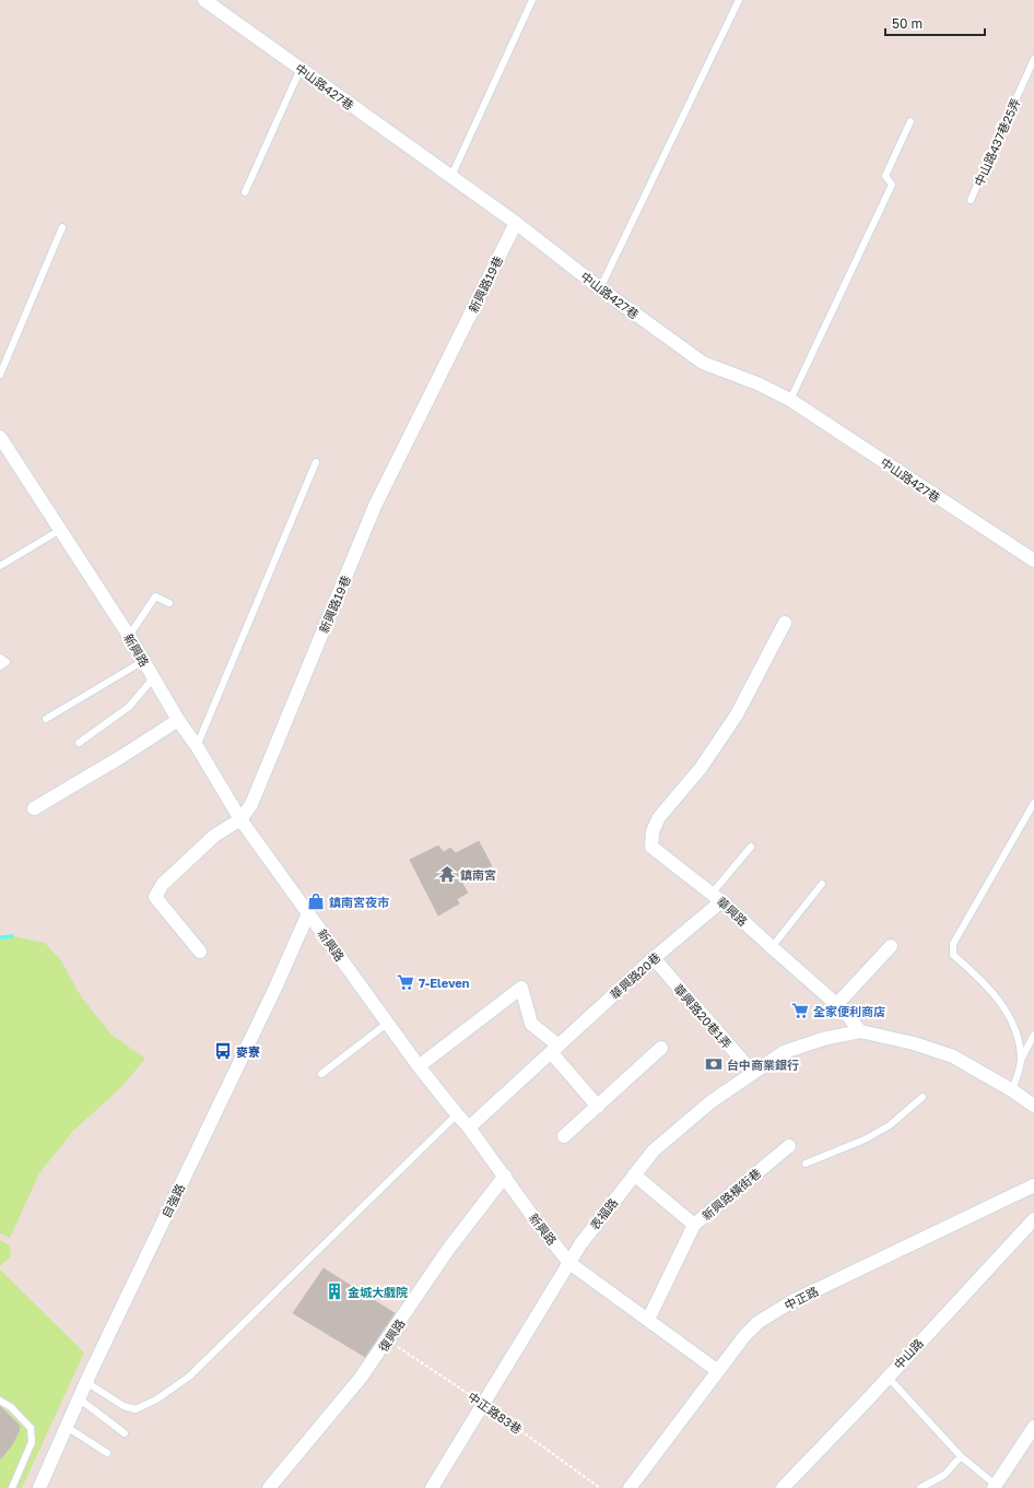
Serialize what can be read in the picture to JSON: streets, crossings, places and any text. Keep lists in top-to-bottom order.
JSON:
{
  "streets": {
    "street": [
      "中山路427巷",
      "新興路19巷",
      "新興路",
      "華興路",
      "華興路20巷",
      "華興路20巷1弄",
      "新興路橫街巷",
      "自強路",
      "表福路",
      "中正路",
      "復興路",
      "中山路"
    ],
    "lane": ["中山路437巷25弄"],
    "path": ["中正路83巷"]
  },
  "crossings": [
    ["中山路427巷", "新興路19巷"],
    ["新興路19巷", "新興路"],
    ["新興路", "華興路20巷"],
    ["新興路", "新興路橫街巷"],
    ["新興路", "自強路"],
    ["新興路", "表福路"],
    ["新興路", "中正路"],
    ["新興路", "復興路"],
    ["華興路", "華興路20巷"],
    ["華興路", "表福路"],
    ["華興路20巷", "華興路20巷1弄"],
    ["華興路20巷1弄", "表福路"],
    ["表福路", "中正路83巷"],
    ["復興路", "中正路83巷"]
  ],
  "places": {
    "temple": ["鎮南宮"],
    "shop": ["鎮南宮夜市"],
    "supermarket": ["7-Eleven", "全家便利商店"],
    "bus stop": ["麥寮"],
    "bank": ["台中商業銀行"],
    "building": ["金城大戲院"]
  },
  "scale_bar": "50 m"
}
